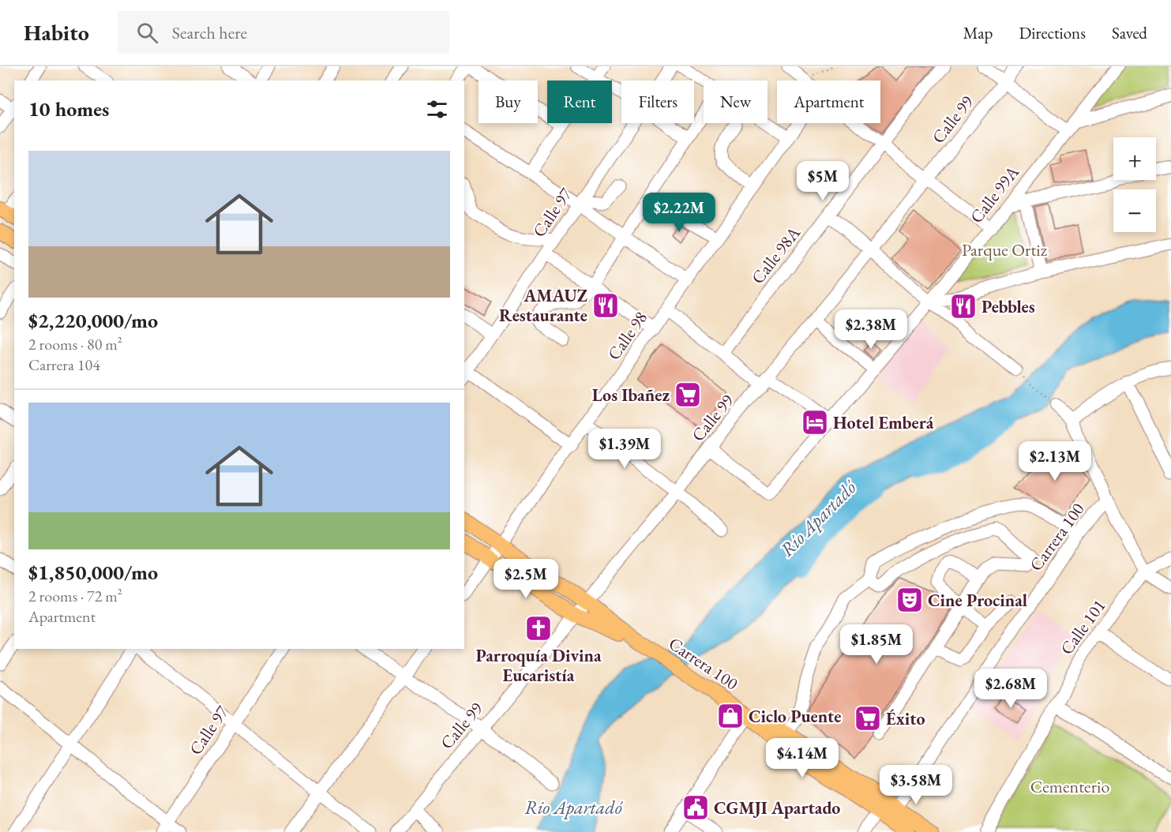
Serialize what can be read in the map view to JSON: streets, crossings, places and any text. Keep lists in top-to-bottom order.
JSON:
{
  "streets": {
    "main road": ["Carrera 100"],
    "street": [
      "Calle 99",
      "Calle 99A",
      "Calle 97",
      "Calle 98A",
      "Calle 98",
      "Calle 101"
    ]
  },
  "crossings": [
    ["Calle 99", "Calle 99A"],
    ["Calle 99", "Carrera 100"],
    ["Calle 98", "Carrera 100"]
  ],
  "water": ["Río Apartadó", "Rio Apartadó"],
  "parks": ["Parque Ortiz", "Cementerio"],
  "places": {
    "restaurant": ["AMAUZ Restaurante", "Pebbles"],
    "supermarket": ["Los Ibañez", "Éxito"],
    "hotel": ["Hotel Emberá"],
    "theatre": ["Cine Procinal"],
    "church": ["Parroquía Divina Eucaristía"],
    "shop": ["Ciclo Puente"],
    "public building": ["CGMJI Apartado"]
  },
  "page": {
    "header": "Habito",
    "search": "Search here",
    "nav": ["Map", "Directions", "Saved"],
    "chip": [
      "Buy",
      "Rent",
      "Filters",
      "New",
      "Apartment"
    ],
    "heading": "10 homes",
    "map_buttons": ["+", "−"],
    "list": [
      {
        "name": "$2,220,000/mo",
        "note": "2 rooms · 80 m² · Carrera 104"
      },
      {
        "name": "$1,850,000/mo",
        "note": "2 rooms · 72 m² · Apartment"
      }
    ],
    "price": [
      "$5M",
      "$2.22M",
      "$2.38M",
      "$1.39M",
      "$2.13M",
      "$2.5M",
      "$1.85M",
      "$2.68M",
      "$4.14M",
      "$3.58M"
    ]
  }
}
